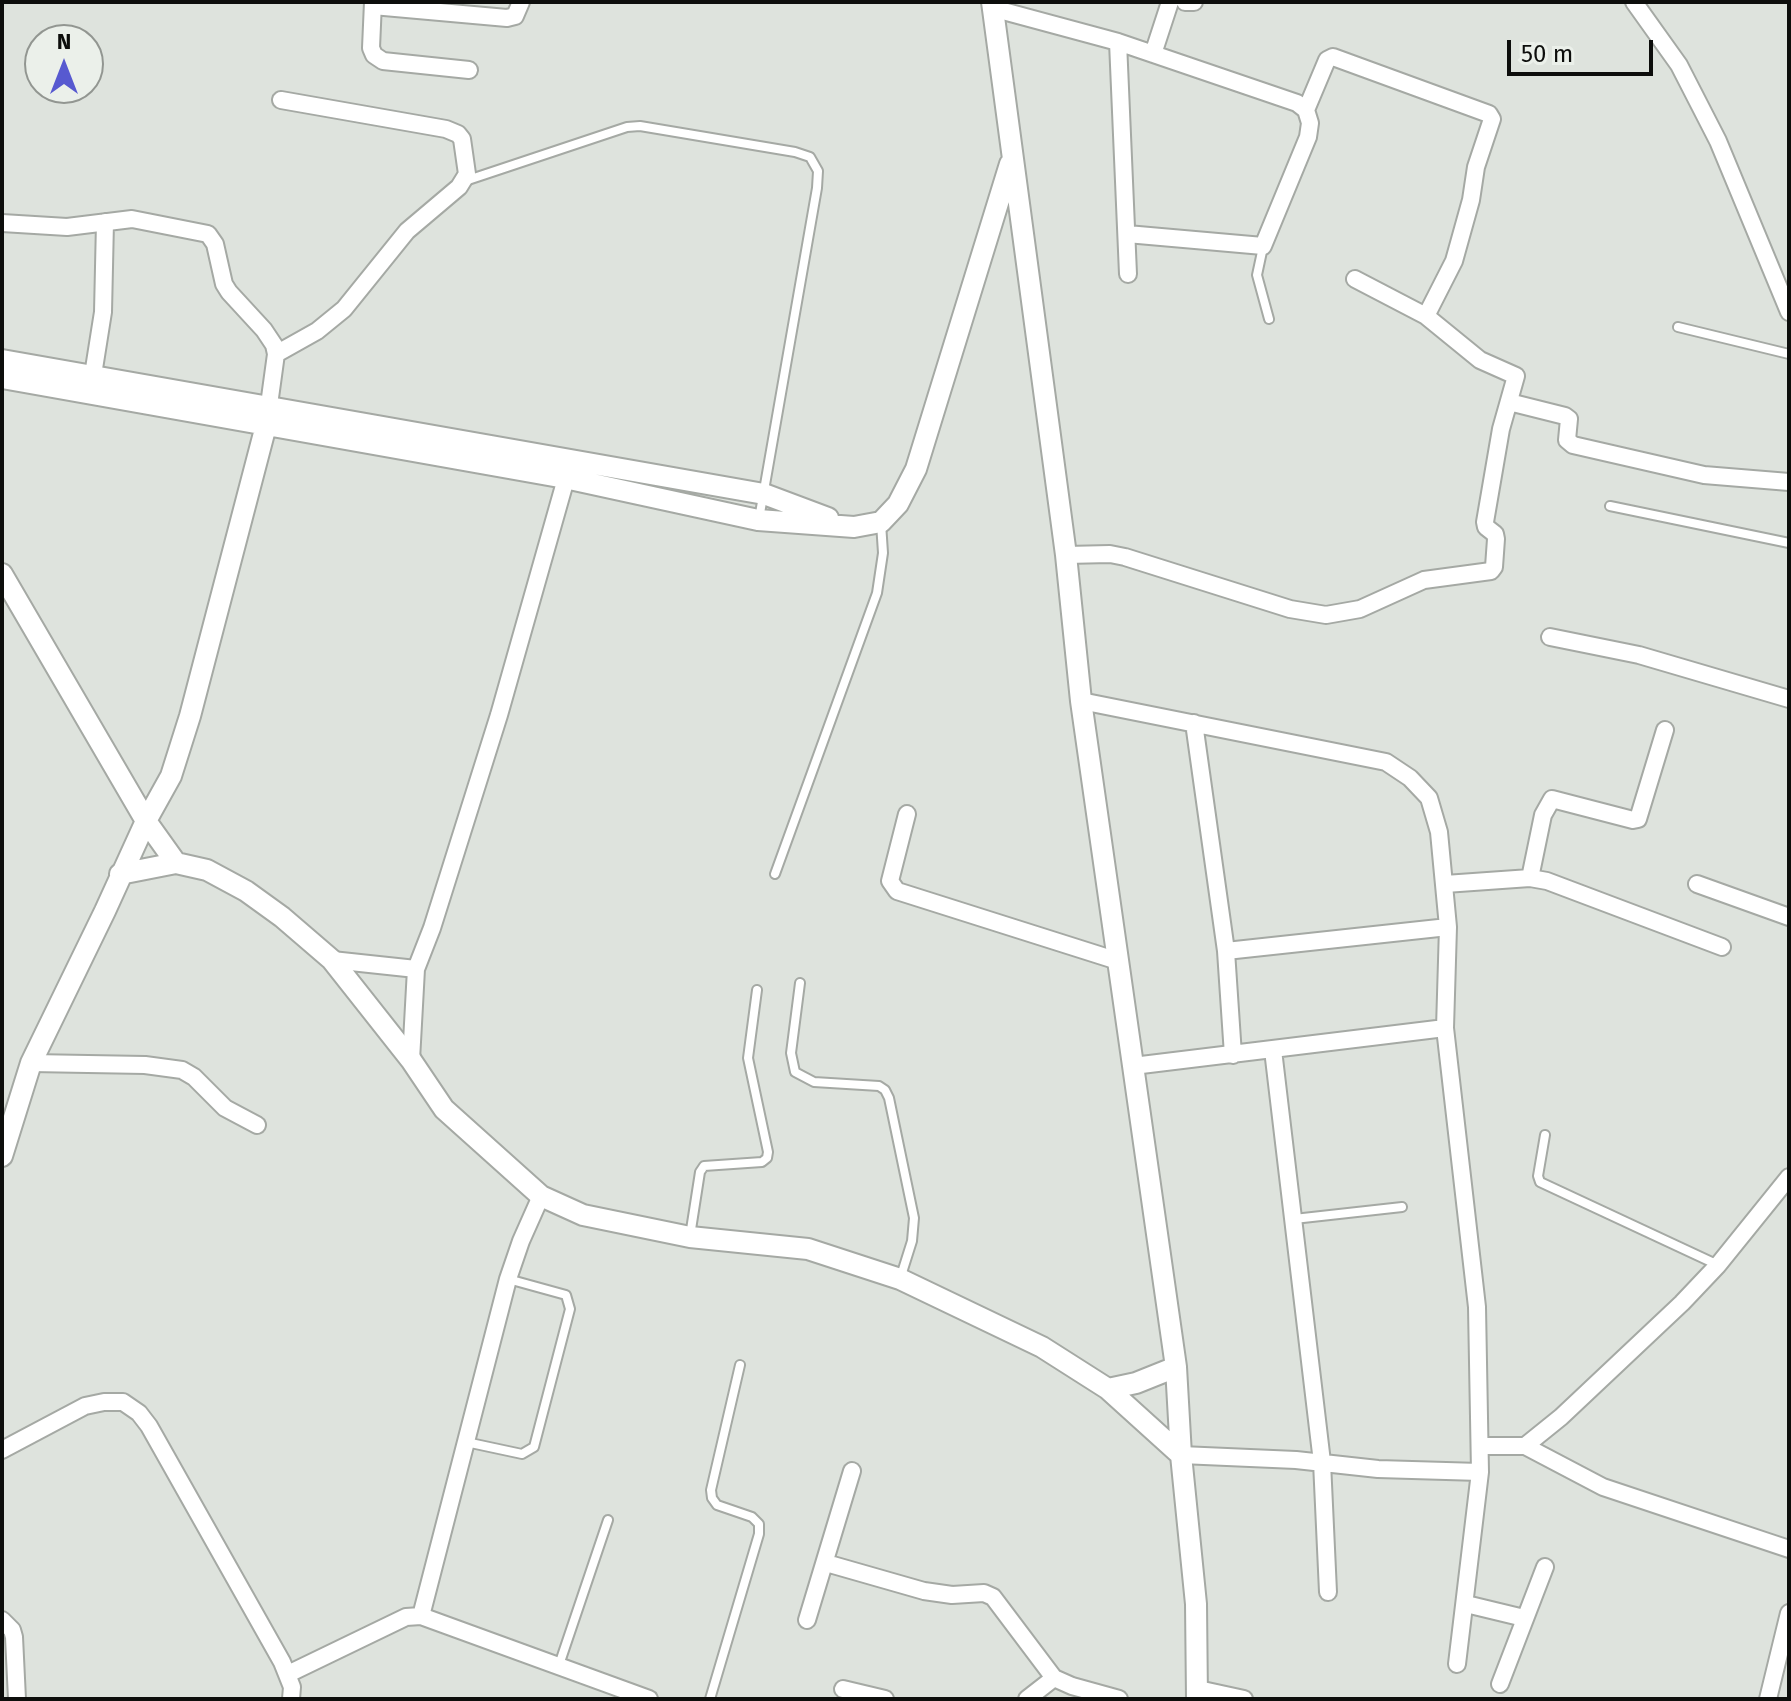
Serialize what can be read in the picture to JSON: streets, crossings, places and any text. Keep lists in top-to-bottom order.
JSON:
{
  "scale_bar": "50 m",
  "north": "top"
}
